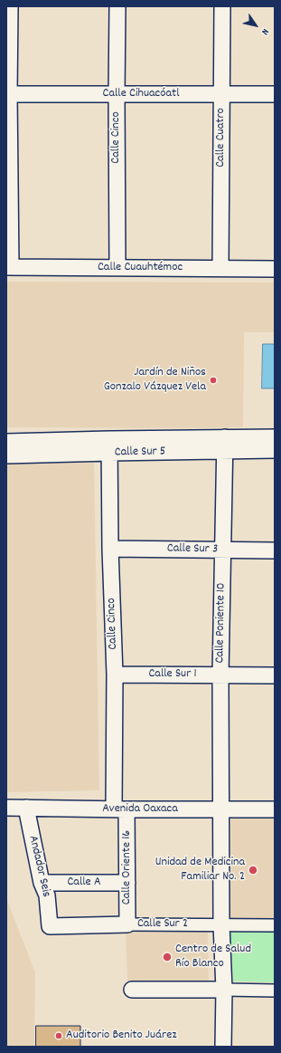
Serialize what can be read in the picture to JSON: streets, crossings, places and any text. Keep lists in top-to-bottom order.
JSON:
{
  "streets": {
    "street": [
      "Calle Cihuacóatl",
      "Calle Cinco",
      "Calle Cuatro",
      "Calle Cuauhtémoc",
      "Calle Sur 5",
      "Calle Sur 3",
      "Calle Poniente 10",
      "Calle Sur 1",
      "Avenida Oaxaca",
      "Andador Seis",
      "Calle Oriente 16",
      "Calle A",
      "Calle Sur 2"
    ]
  },
  "crossings": [
    ["Calle Cihuacóatl", "Calle Cinco"],
    ["Calle Cihuacóatl", "Calle Cuatro"],
    ["Calle Cinco", "Calle Cuauhtémoc"],
    ["Calle Cinco", "Calle Sur 5"],
    ["Calle Cinco", "Calle Sur 3"],
    ["Calle Cinco", "Calle Sur 1"],
    ["Calle Cinco", "Avenida Oaxaca"],
    ["Calle Cinco", "Calle Oriente 16"],
    ["Calle Cuatro", "Calle Cuauhtémoc"],
    ["Calle Sur 5", "Calle Poniente 10"],
    ["Calle Sur 3", "Calle Poniente 10"],
    ["Calle Poniente 10", "Calle Sur 1"],
    ["Calle Poniente 10", "Avenida Oaxaca"],
    ["Calle Poniente 10", "Calle Sur 2"],
    ["Avenida Oaxaca", "Andador Seis"],
    ["Avenida Oaxaca", "Calle Oriente 16"],
    ["Andador Seis", "Calle A"],
    ["Andador Seis", "Calle Sur 2"],
    ["Calle Oriente 16", "Calle A"],
    ["Calle Oriente 16", "Calle Sur 2"]
  ],
  "places": [
    "Jardín de Niños Gonzalo Vázquez Vela",
    "Unidad de Medicina Familiar No. 2",
    "Centro de Salud Río Blanco",
    "Auditorio Benito Juárez"
  ],
  "north": "bottom right"
}
